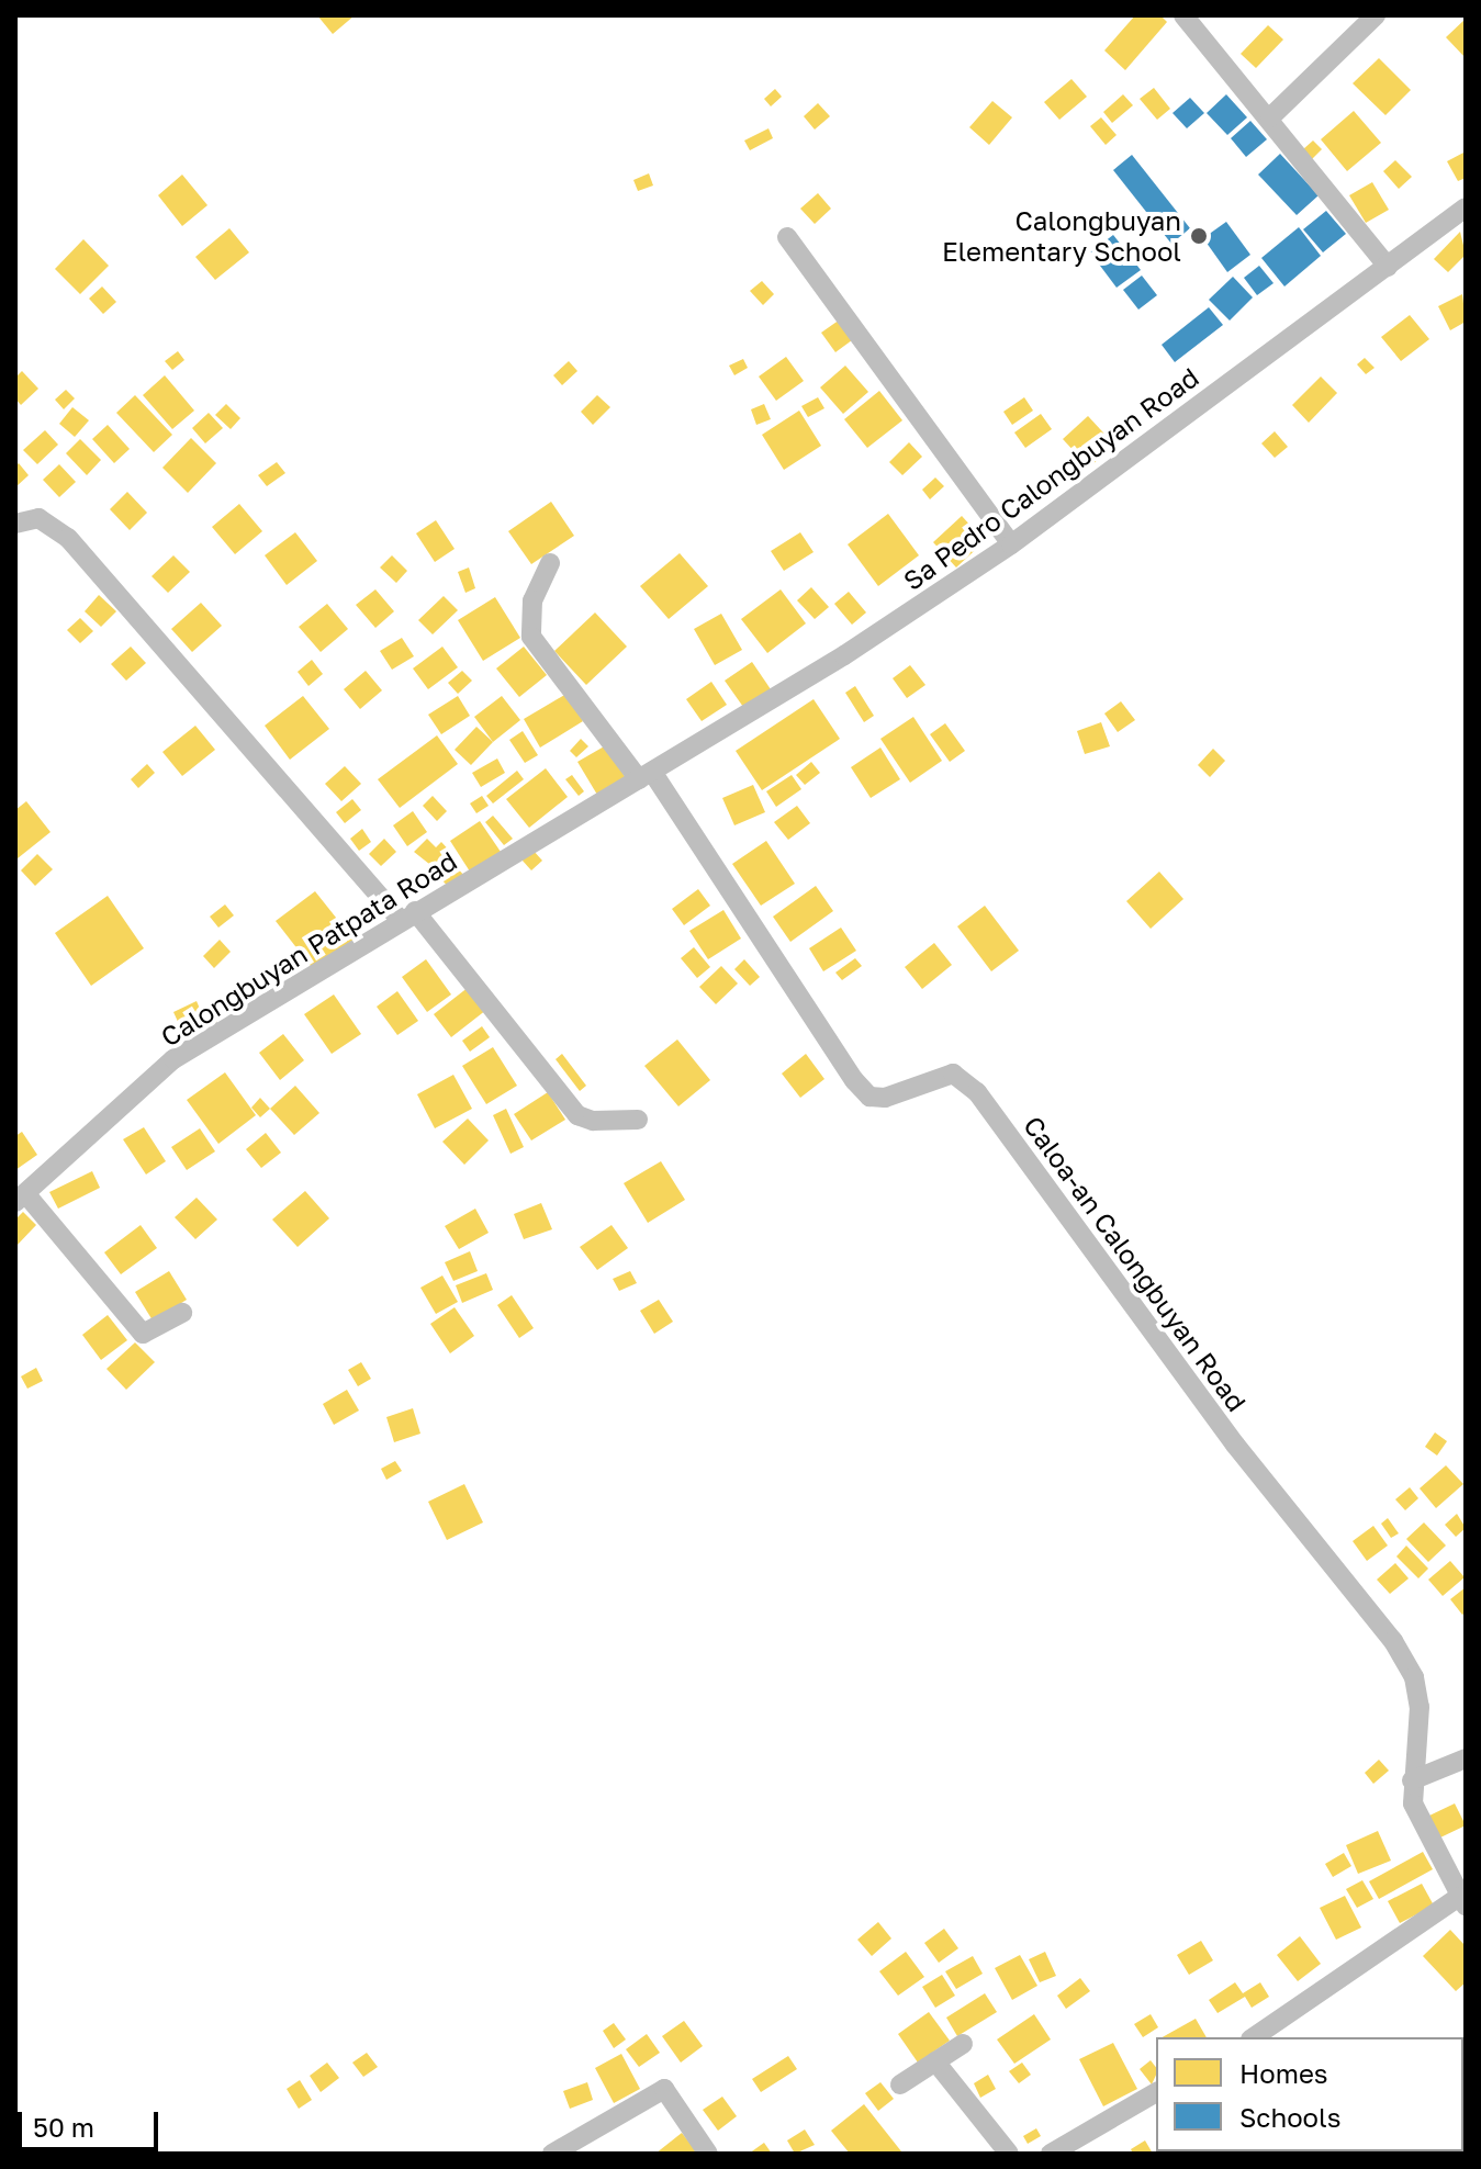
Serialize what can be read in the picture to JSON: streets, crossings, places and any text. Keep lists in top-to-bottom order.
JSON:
{
  "streets": {
    "street": ["Sa Pedro Calongbuyan Road", "Calongbuyan Patpata Road", "Caloa-an Calongbuyan Road"]
  },
  "crossings": [
    ["Sa Pedro Calongbuyan Road", "Calongbuyan Patpata Road"],
    ["Sa Pedro Calongbuyan Road", "Caloa-an Calongbuyan Road"],
    ["Calongbuyan Patpata Road", "Caloa-an Calongbuyan Road"]
  ],
  "places": ["Calongbuyan Elementary School"],
  "legend": ["Homes", "Schools"],
  "scale_bar": "50 m"
}
